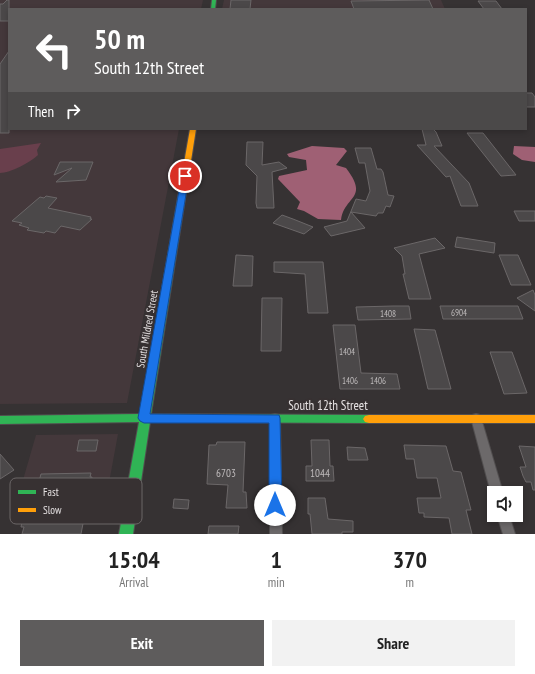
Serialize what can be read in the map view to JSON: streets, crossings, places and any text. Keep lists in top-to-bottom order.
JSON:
{
  "streets": {
    "main road": ["South Mildred Street", "South 12th Street"]
  },
  "crossings": [
    ["South Mildred Street", "South 12th Street"]
  ],
  "house_numbers": [
    "6904",
    "1408",
    "1404",
    "1406",
    "1406",
    "6703",
    "1044"
  ],
  "legend": ["Fast", "Slow"],
  "page": {
    "turn": ["50 m", "South 12th Street"],
    "then": "Then",
    "eta": [
      "15:04",
      "Arrival",
      "1",
      "min",
      "370",
      "m"
    ],
    "buttons": ["Exit", "Share"]
  }
}
